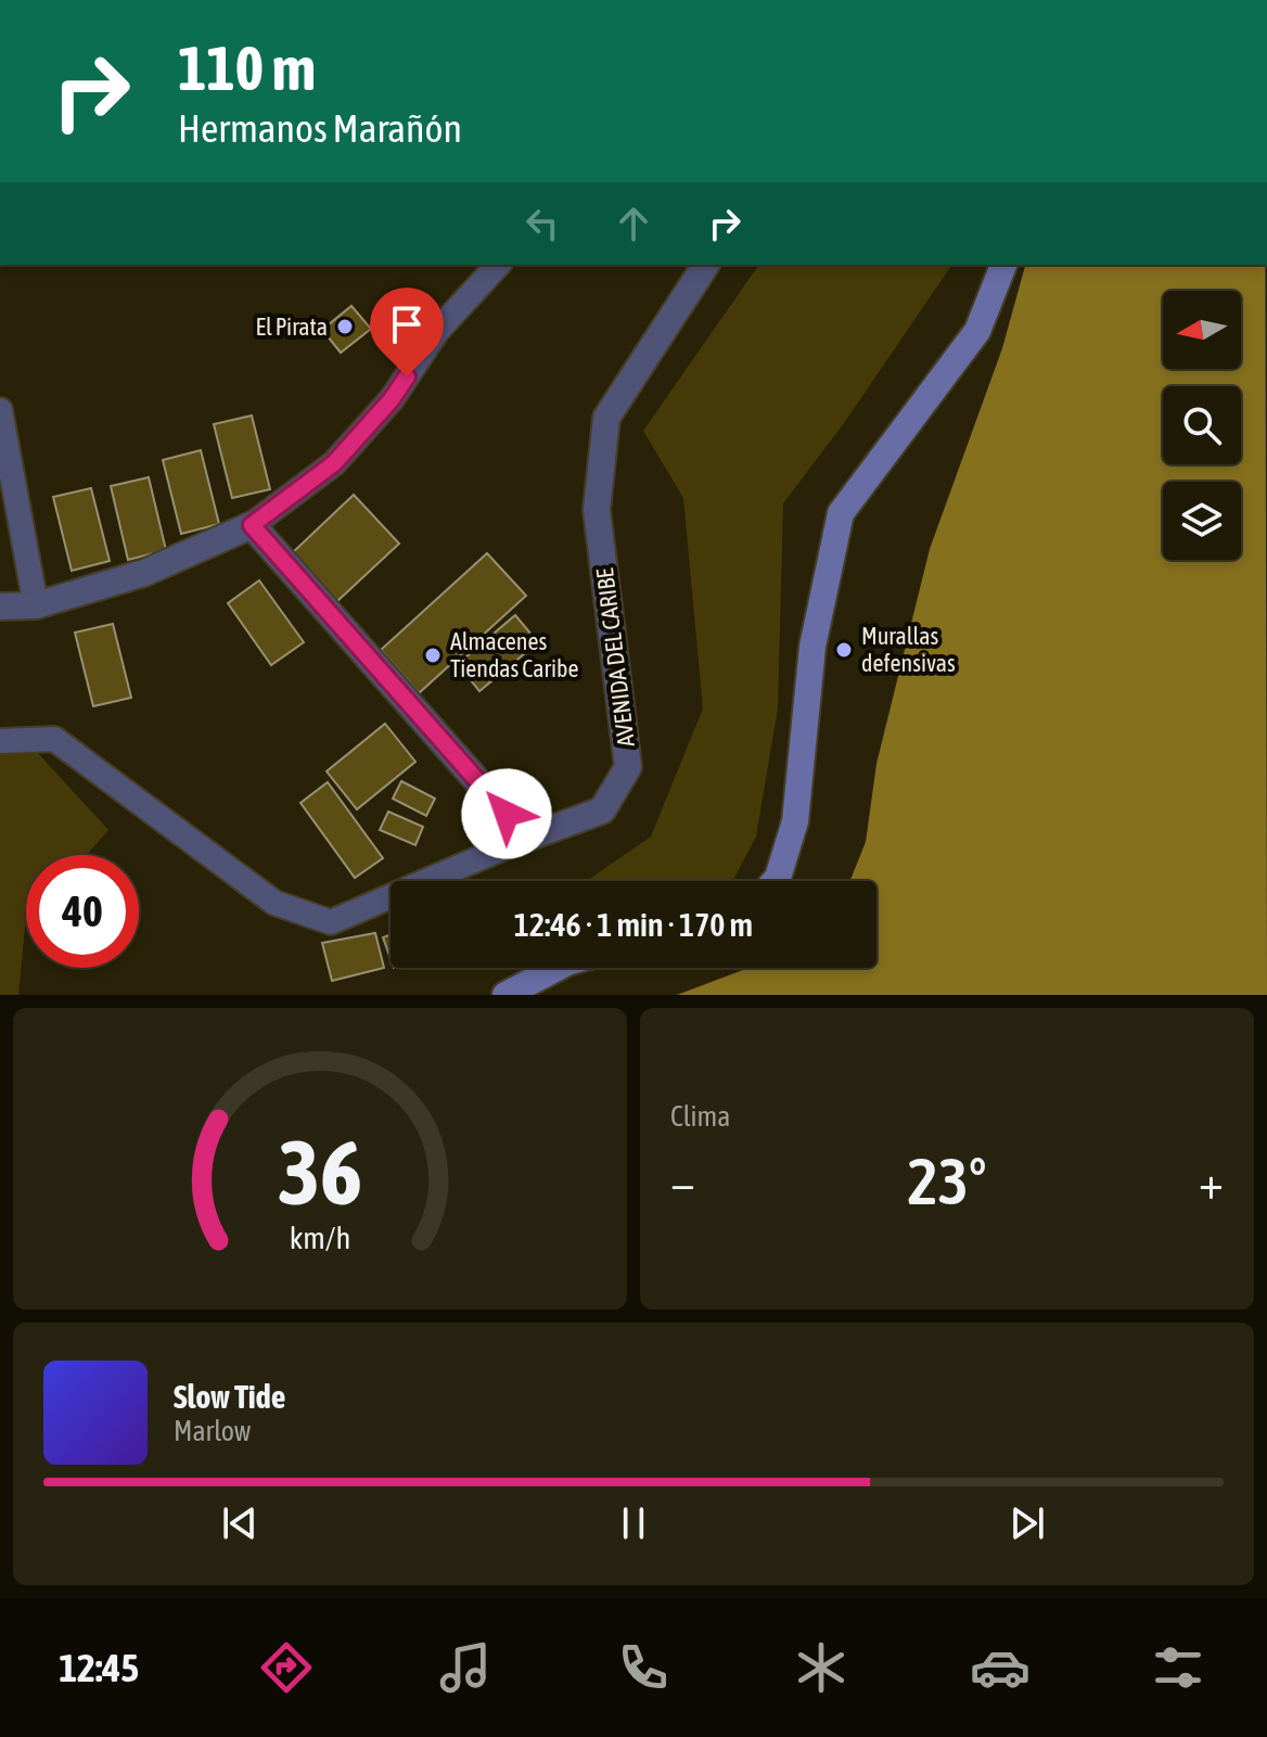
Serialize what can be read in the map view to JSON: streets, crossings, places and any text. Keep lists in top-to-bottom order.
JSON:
{
  "streets": {
    "street": ["AVENIDA DEL CARIBE"]
  },
  "places": ["El Pirata", "Murallas defensivas", "Almacenes Tiendas Caribe"],
  "north": "left",
  "page": {
    "turn": ["110 m", "Hermanos Marañón"],
    "limit": "40",
    "trip": "12:46 · 1 min · 170 m",
    "tile": "Clima",
    "heat": ["−", "23°", "+"],
    "song": ["Slow Tide", "Marlow"],
    "tabs": "12:45",
    "gauge": ["36", "km/h"]
  }
}
